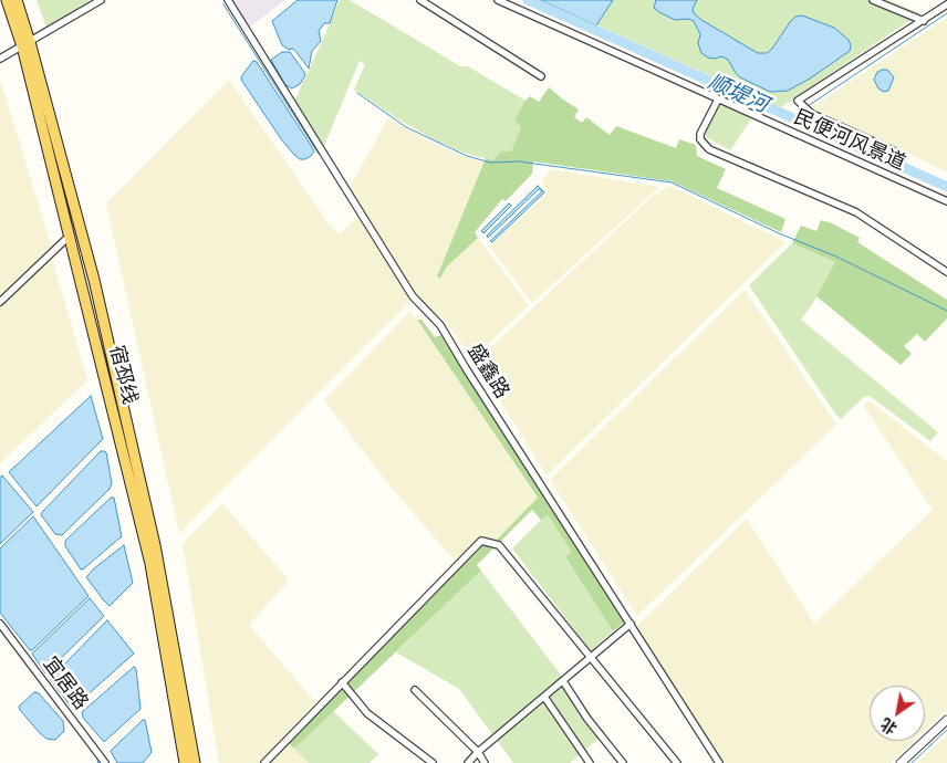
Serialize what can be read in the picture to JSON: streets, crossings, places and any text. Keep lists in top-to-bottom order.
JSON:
{
  "streets": {
    "main road": ["宿邳线"],
    "street": ["民便河风景道", "盛鑫路", "宜居路"]
  },
  "water": ["顺堤河"],
  "north": "bottom left"
}
